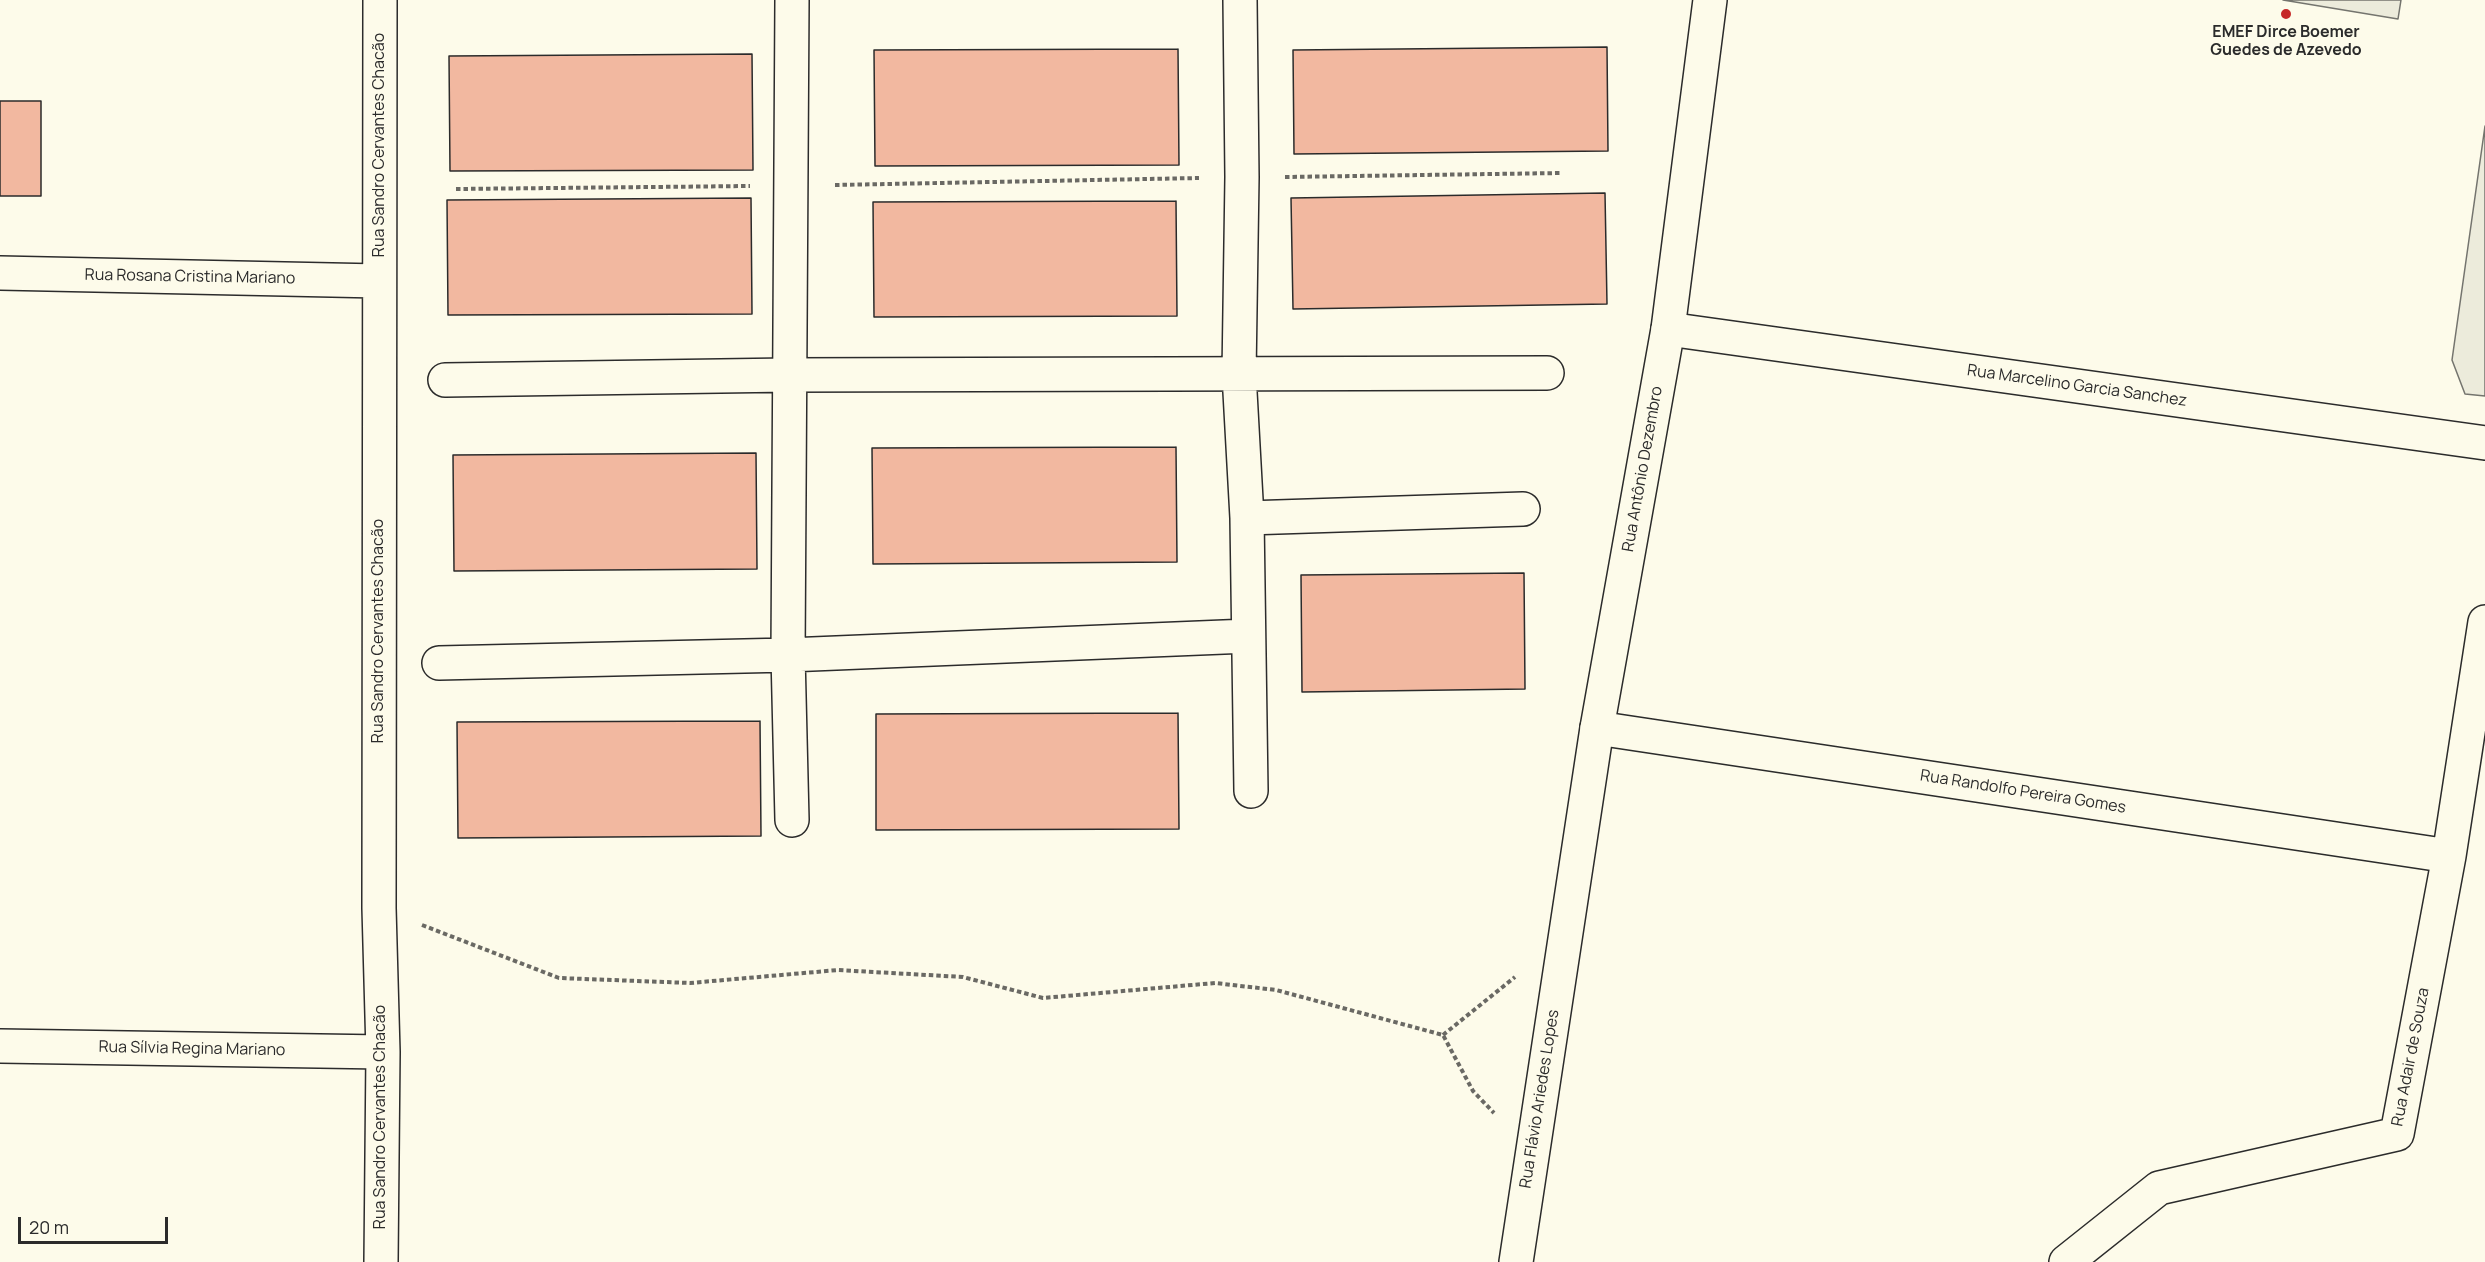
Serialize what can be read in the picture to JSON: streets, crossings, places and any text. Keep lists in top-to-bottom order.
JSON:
{
  "streets": {
    "street": [
      "Rua Sandro Cervantes Chacão",
      "Rua Rosana Cristina Mariano",
      "Rua Marcelino Garcia Sanchez",
      "Rua Antônio Dezembro",
      "Rua Randolfo Pereira Gomes",
      "Rua Sílvia Regina Mariano",
      "Rua Adair de Souza",
      "Rua Flávio Ariedes Lopes"
    ]
  },
  "crossings": [
    ["Rua Sandro Cervantes Chacão", "Rua Rosana Cristina Mariano"],
    ["Rua Sandro Cervantes Chacão", "Rua Sílvia Regina Mariano"],
    ["Rua Marcelino Garcia Sanchez", "Rua Antônio Dezembro"],
    ["Rua Antônio Dezembro", "Rua Randolfo Pereira Gomes"],
    ["Rua Antônio Dezembro", "Rua Flávio Ariedes Lopes"],
    ["Rua Randolfo Pereira Gomes", "Rua Adair de Souza"]
  ],
  "places": ["EMEF Dirce Boemer Guedes de Azevedo"],
  "scale_bar": "20 m"
}
